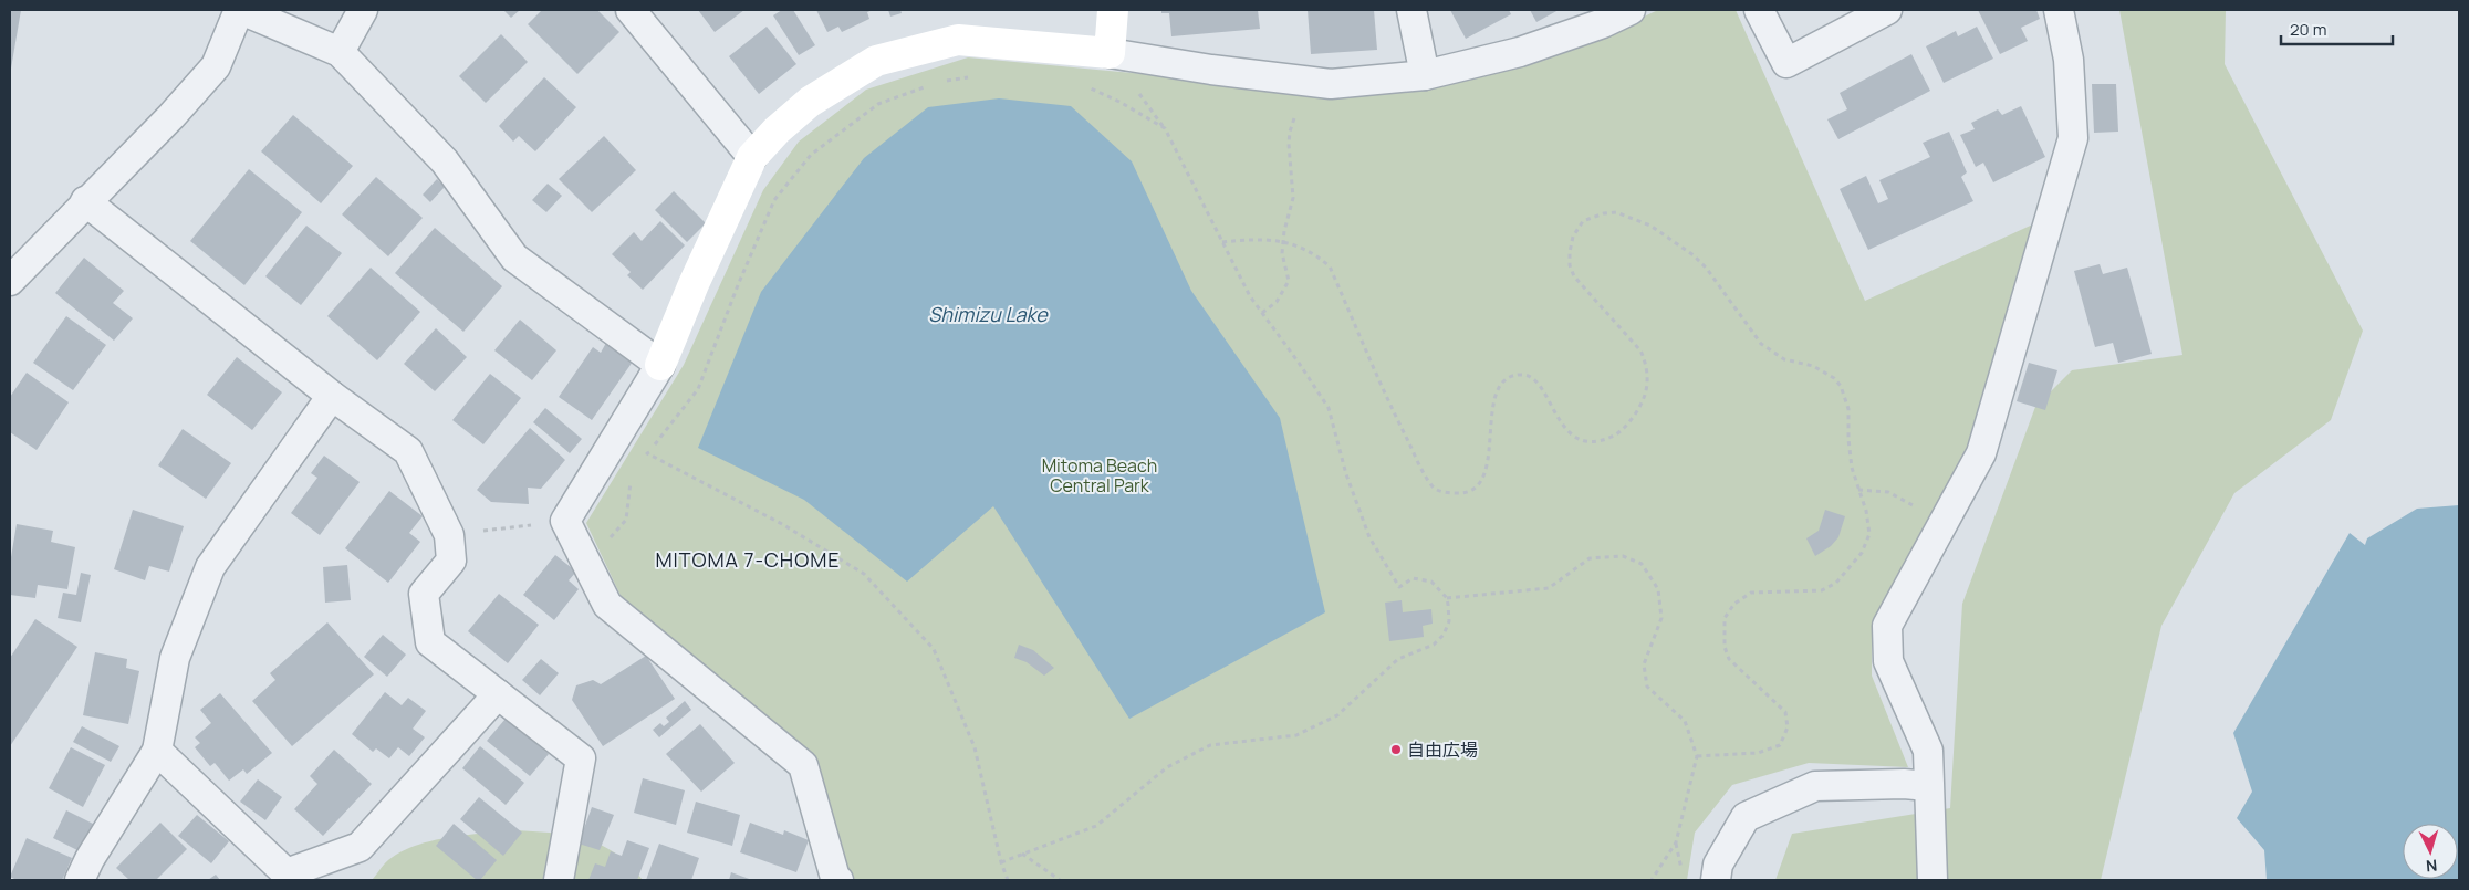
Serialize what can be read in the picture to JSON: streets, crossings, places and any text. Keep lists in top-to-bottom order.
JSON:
{
  "districts": ["MITOMA 7-CHOME"],
  "water": ["Shimizu Lake"],
  "parks": ["Mitoma Beach Central Park"],
  "places": ["自由広場"],
  "scale_bar": "20 m",
  "north": "bottom"
}
